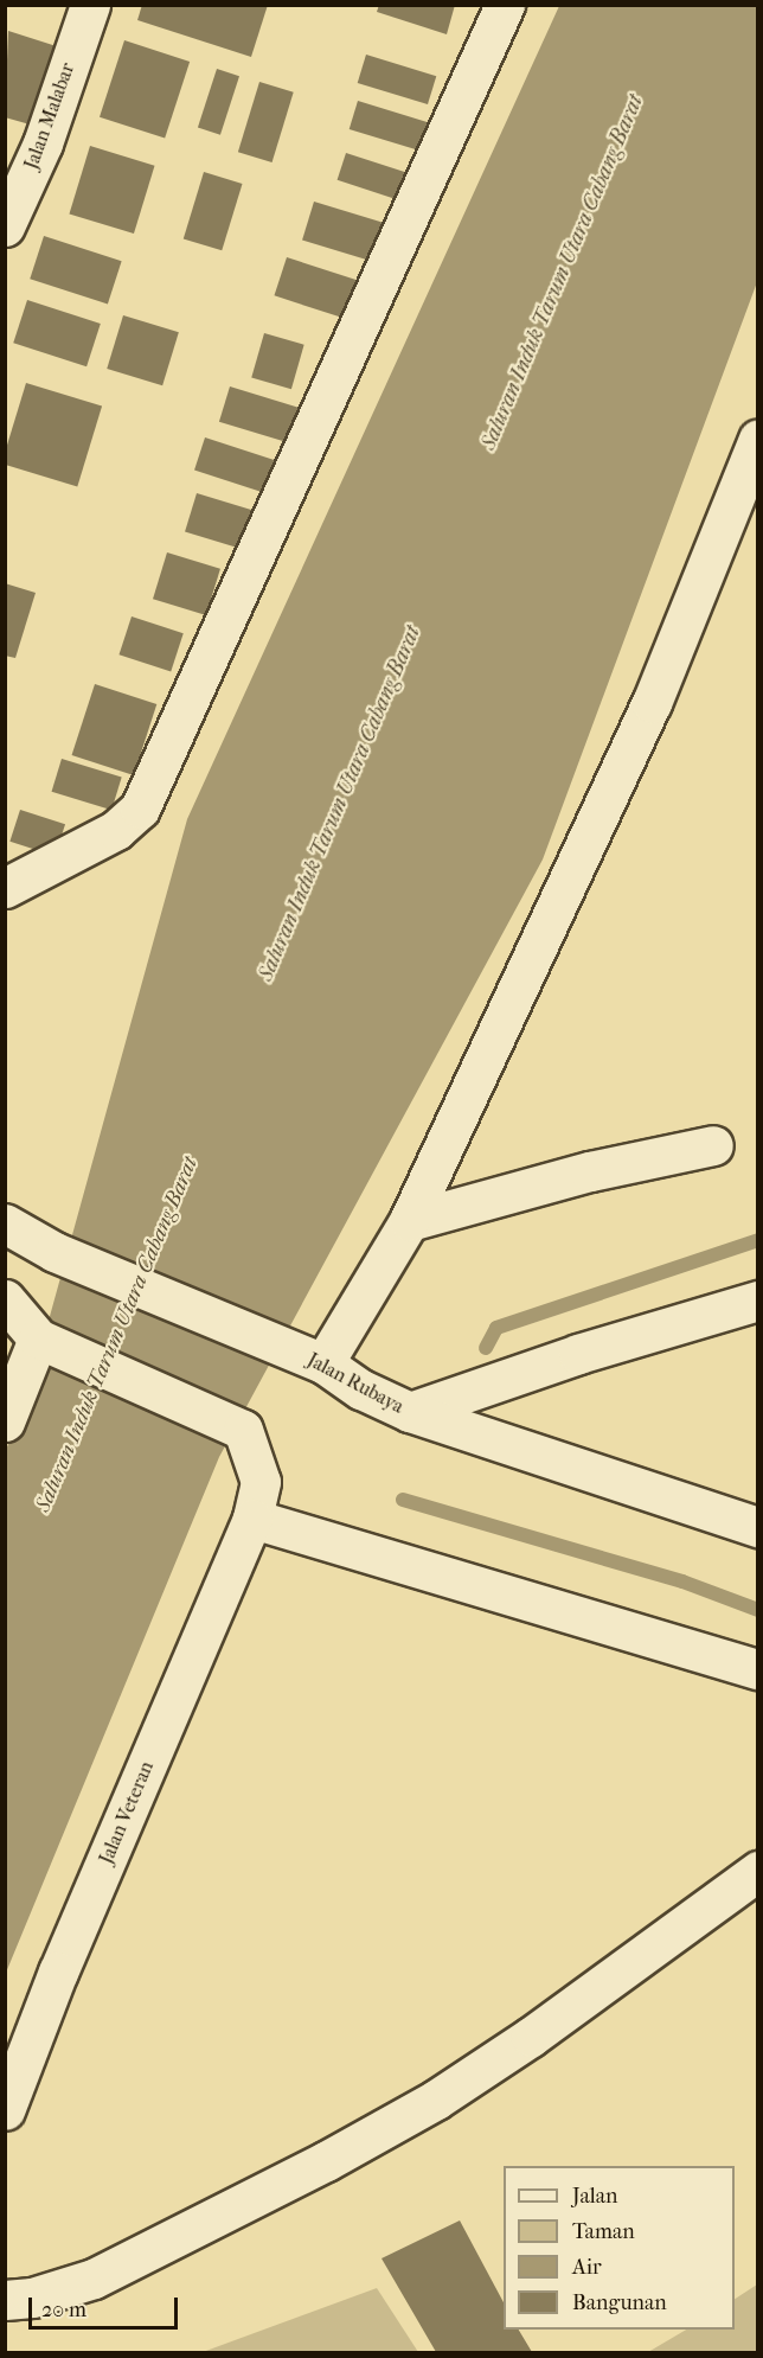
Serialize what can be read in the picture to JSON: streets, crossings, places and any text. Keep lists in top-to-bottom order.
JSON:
{
  "streets": {
    "street": ["Jalan Malabar", "Jalan Rubaya", "Jalan Veteran"]
  },
  "water": ["Saluran Induk Tarum Utara Cabang Barat"],
  "legend": [
    "Jalan",
    "Taman",
    "Air",
    "Bangunan"
  ],
  "scale_bar": "20 m"
}
